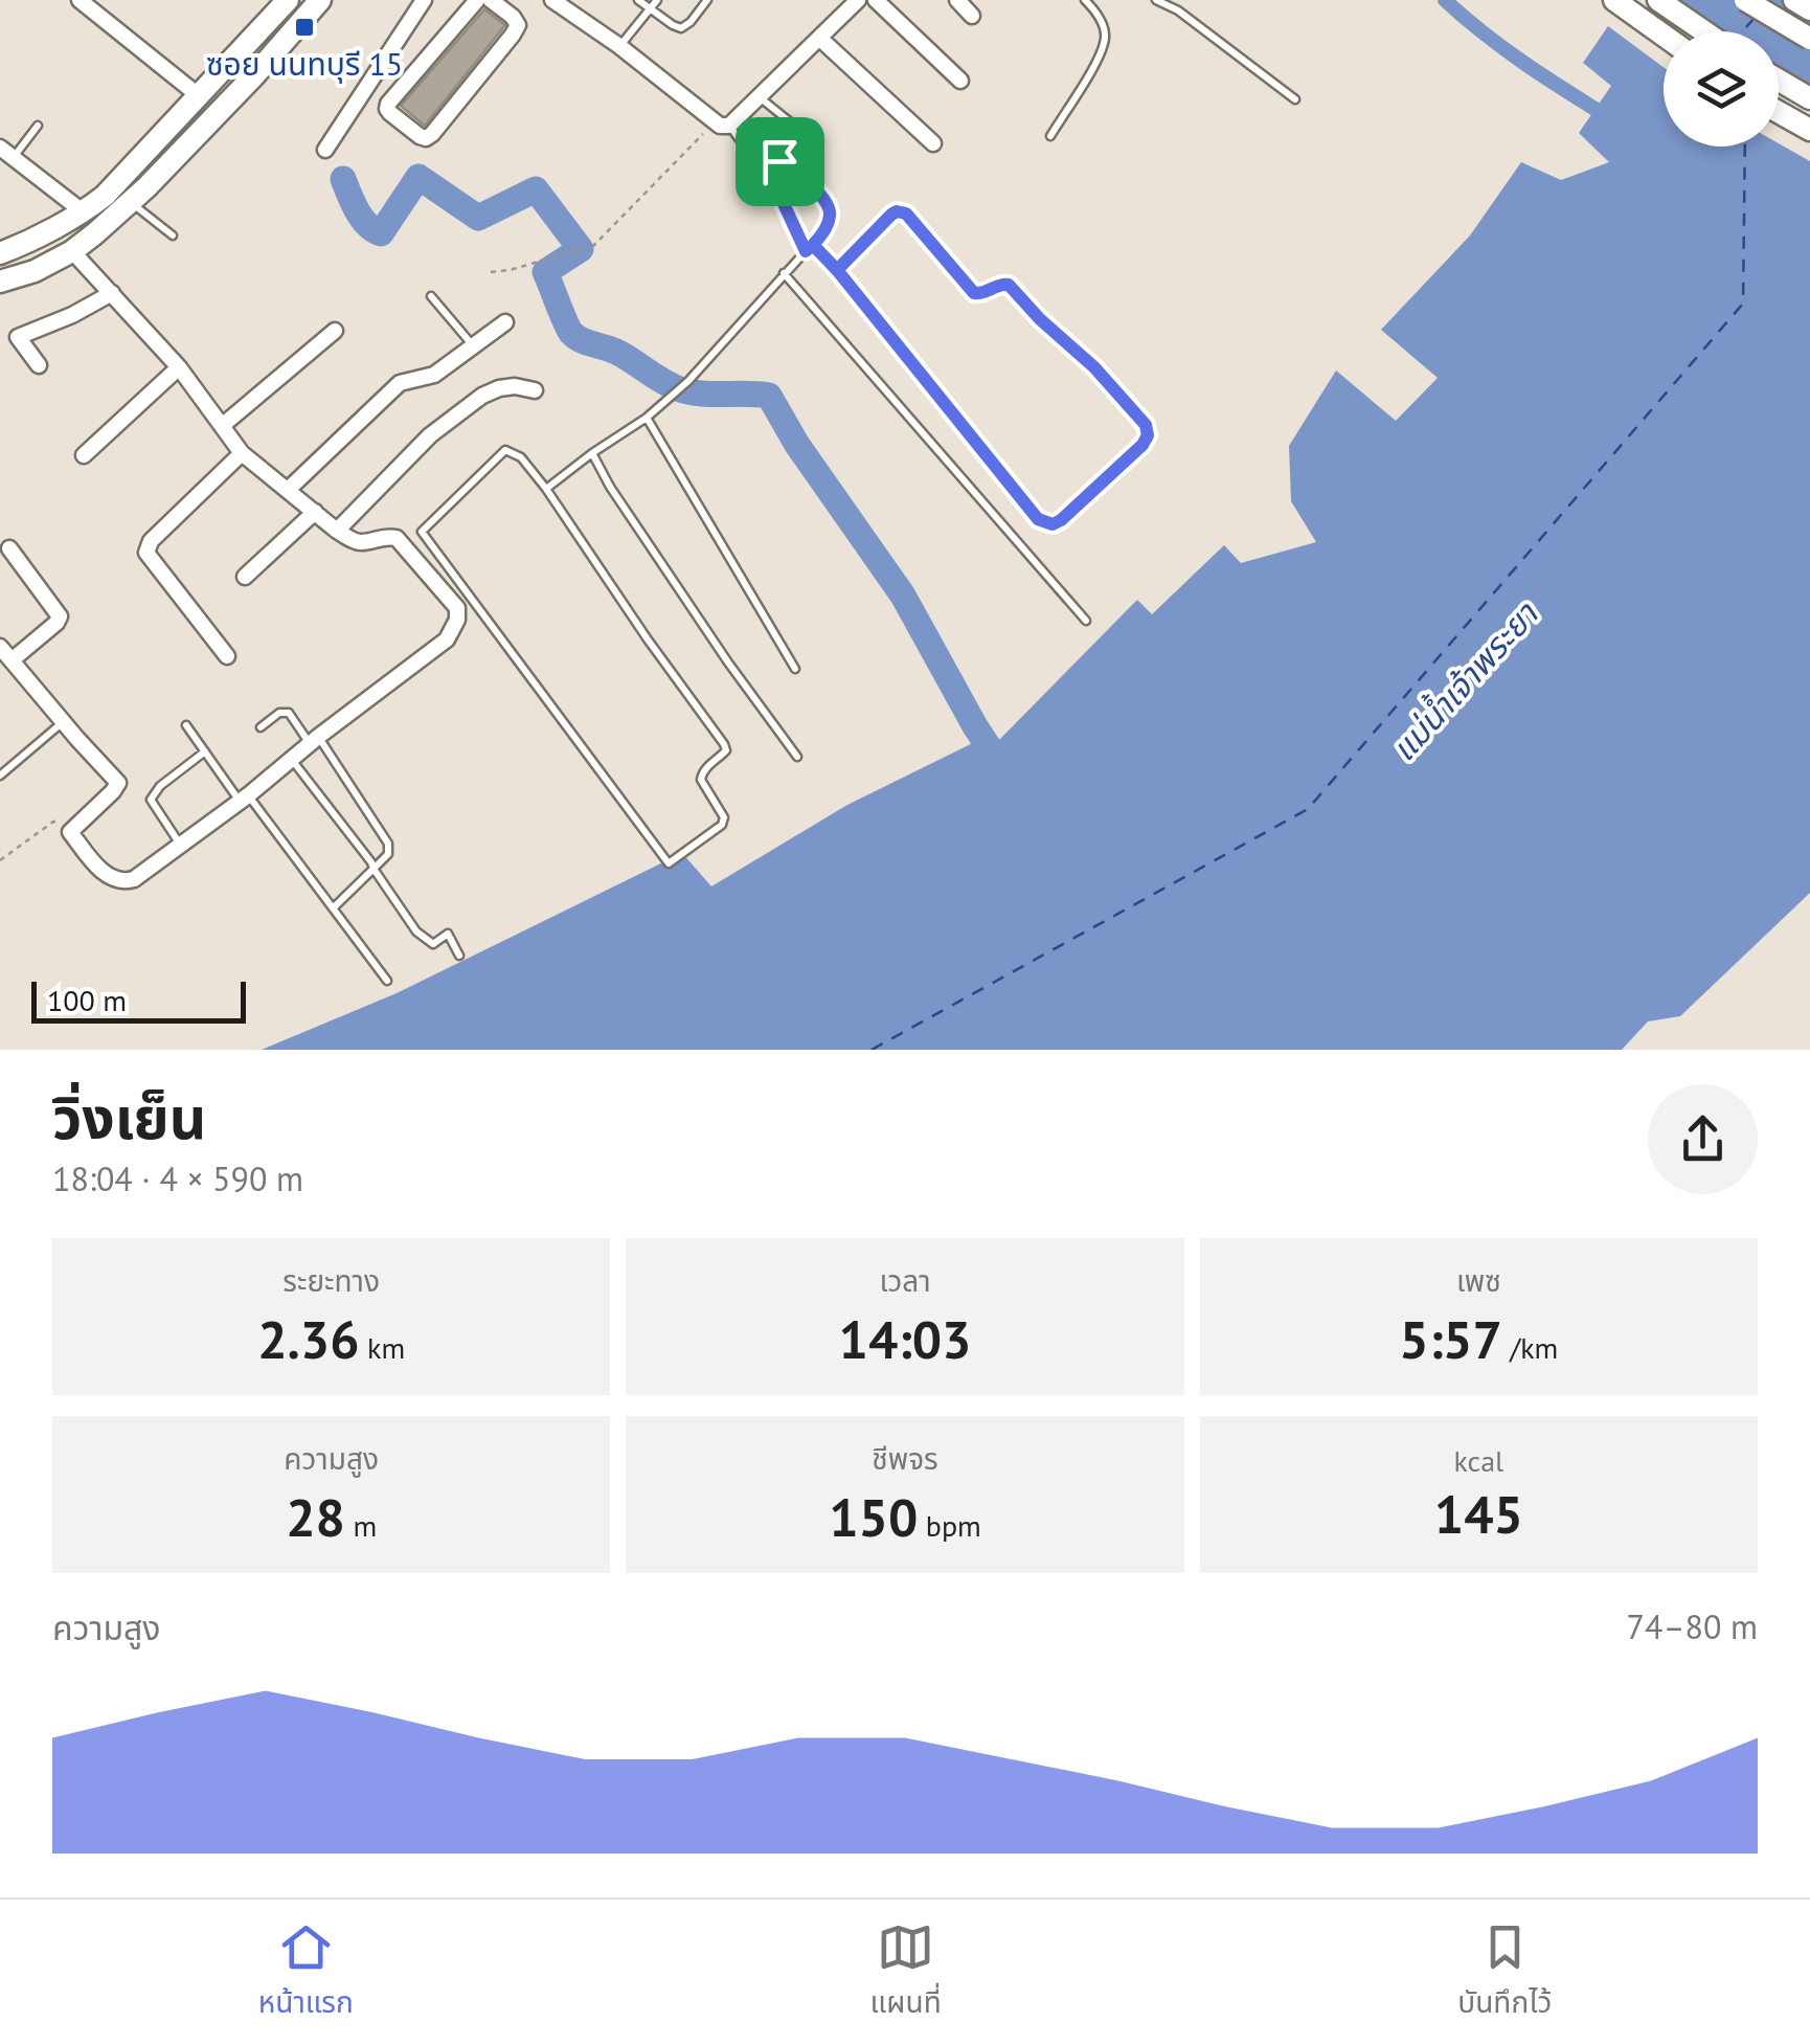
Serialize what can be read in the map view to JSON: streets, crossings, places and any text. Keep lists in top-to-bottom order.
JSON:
{
  "water": ["แม่น้ำเจ้าพระยา"],
  "places": {
    "transit": ["ซอย นนทบุรี 15"]
  },
  "scale_bar": "100 m",
  "page": {
    "scale": "100 m",
    "heading": ["วิ่งเย็น", "18:04 · 4 × 590 m"],
    "stats": [
      ["ระยะทาง", "2.36 km"],
      ["เวลา", "14:03"],
      ["เพซ", "5:57 /km"],
      ["ความสูง", "28 m"],
      ["ชีพจร", "150 bpm"],
      ["kcal", "145"]
    ],
    "chart": ["ความสูง", "74–80 m"],
    "tabs": ["หน้าแรก", "แผนที่", "บันทึกไว้"]
  }
}
